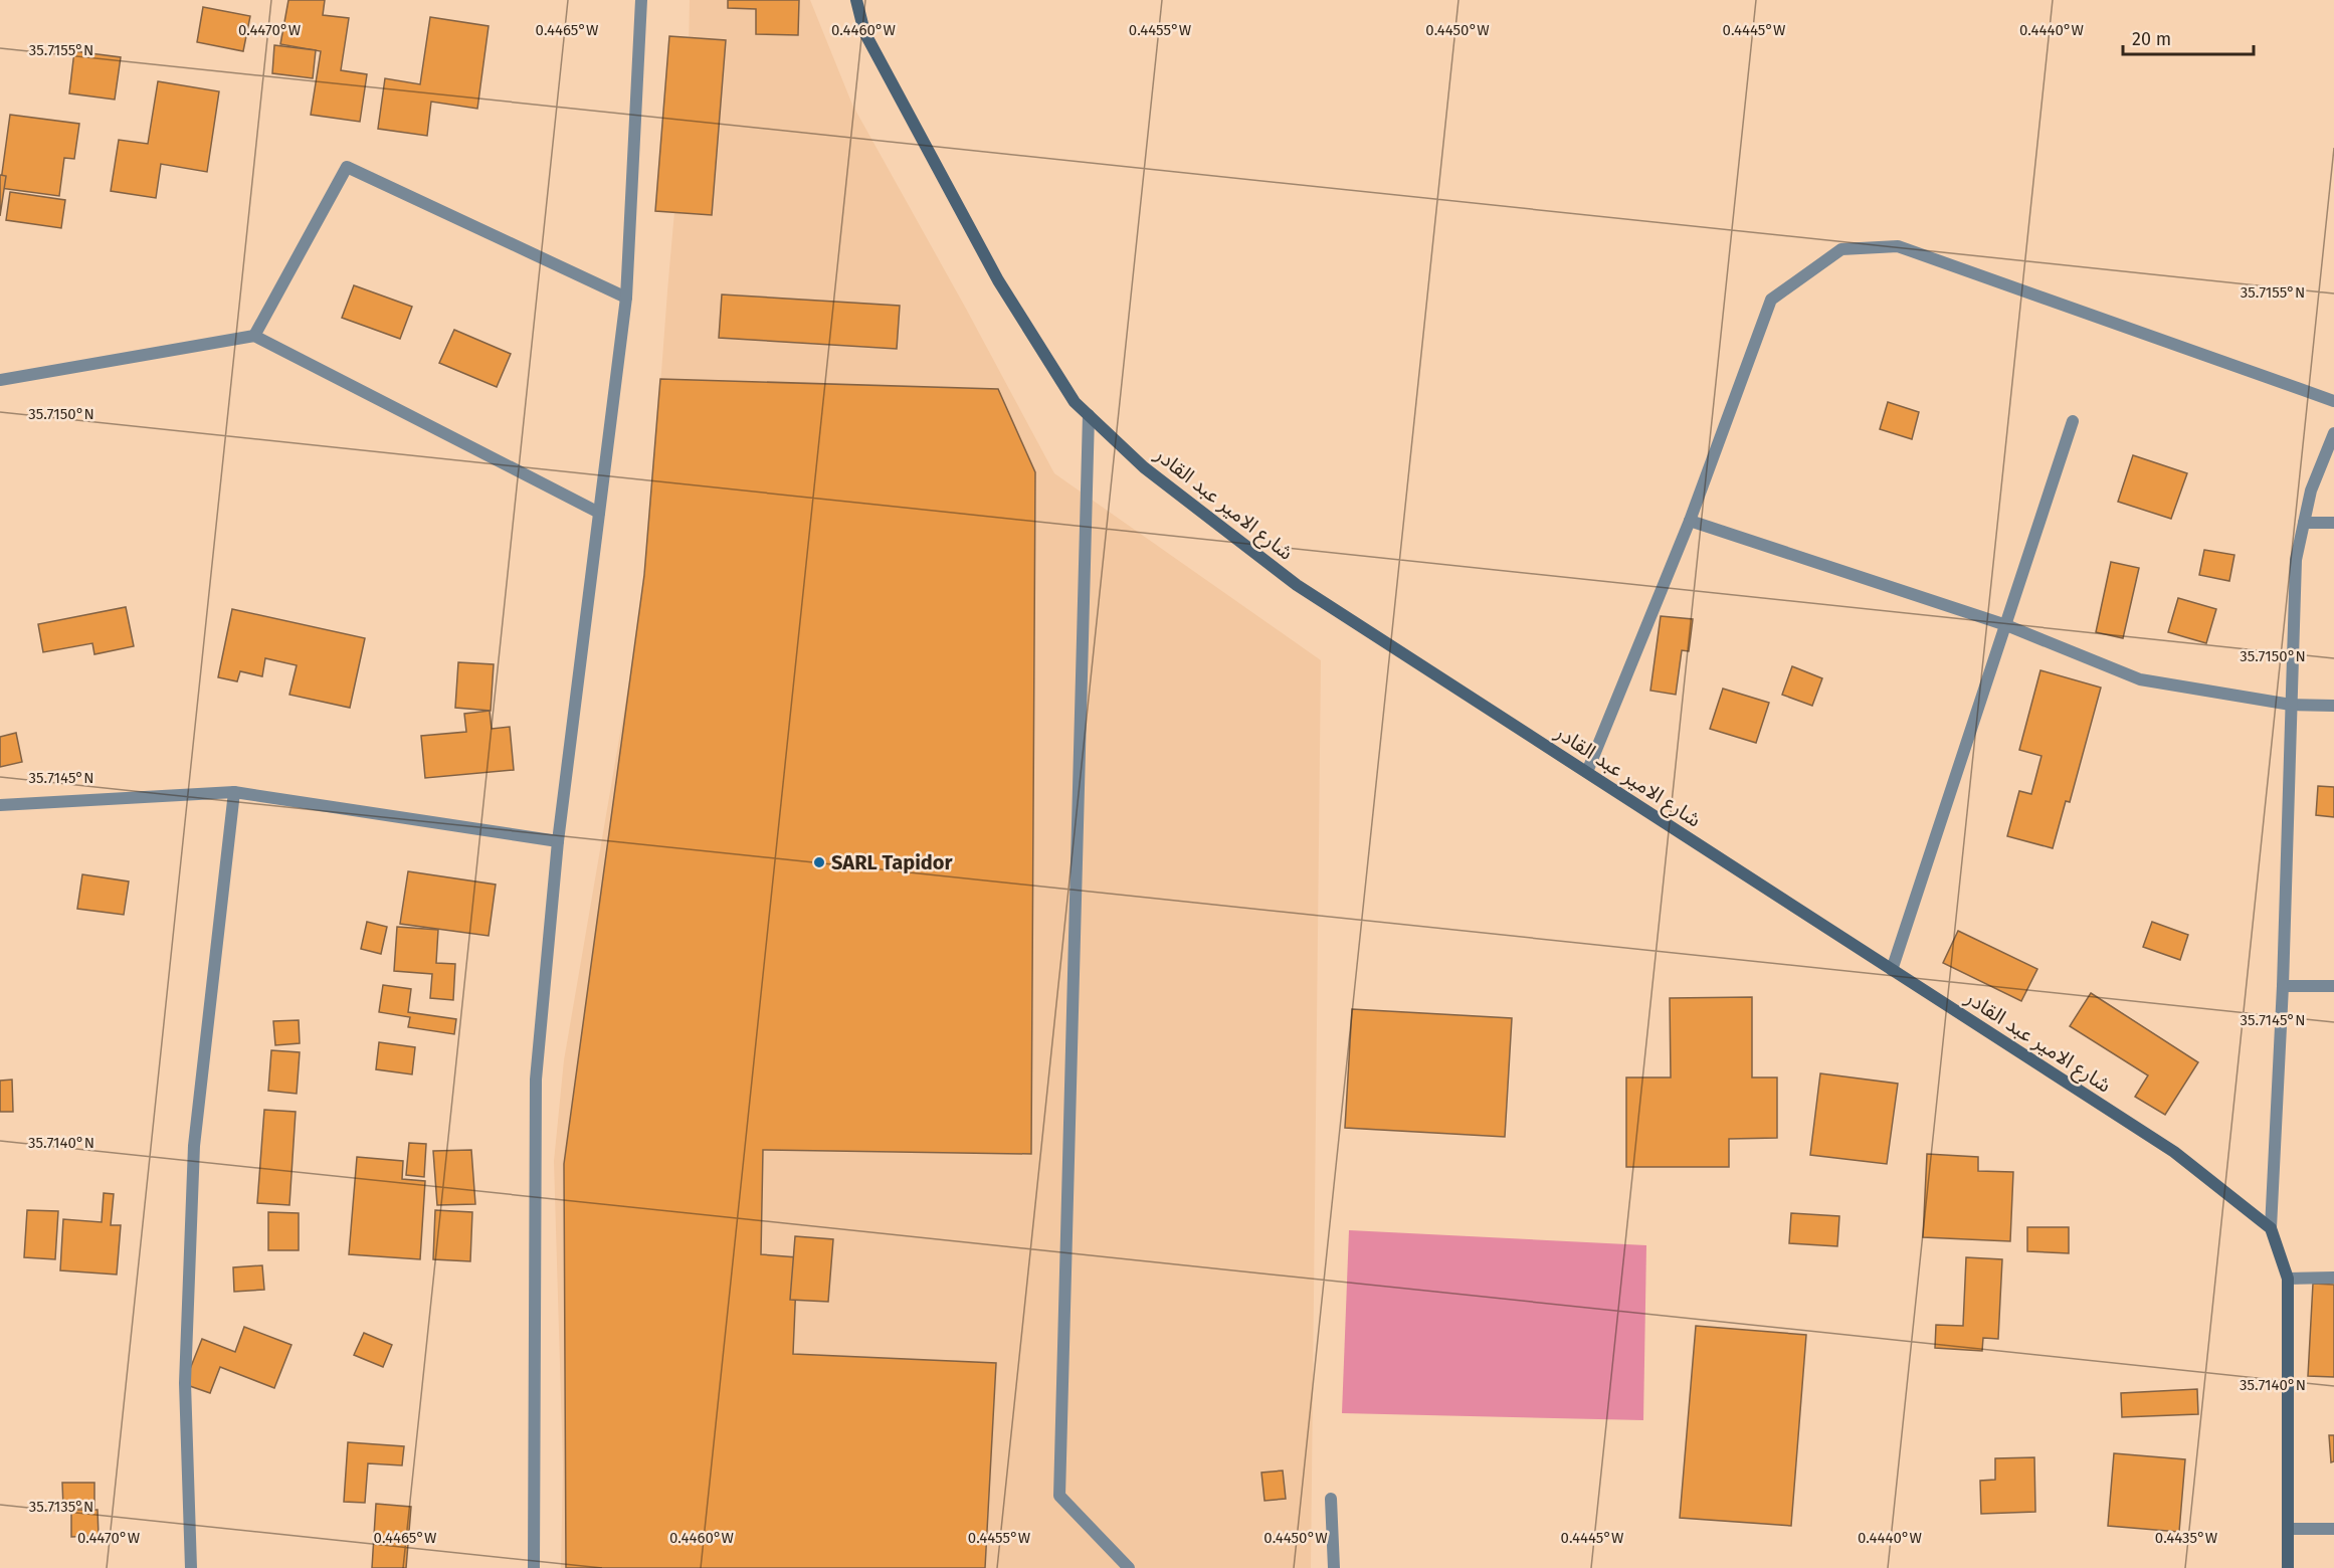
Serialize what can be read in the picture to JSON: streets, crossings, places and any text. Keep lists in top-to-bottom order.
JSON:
{
  "streets": {
    "main road": ["شارع الامير عبد القادر"]
  },
  "places": ["SARL Tapidor"],
  "scale_bar": "20 m",
  "coordinates": [
    "0.4470°W",
    "0.4465°W",
    "0.4460°W",
    "0.4455°W",
    "0.4450°W",
    "0.4445°W",
    "0.4440°W",
    "35.7155°N",
    "35.7150°N",
    "35.7145°N",
    "35.7140°N",
    "35.7135°N",
    "0.4435°W"
  ]
}
